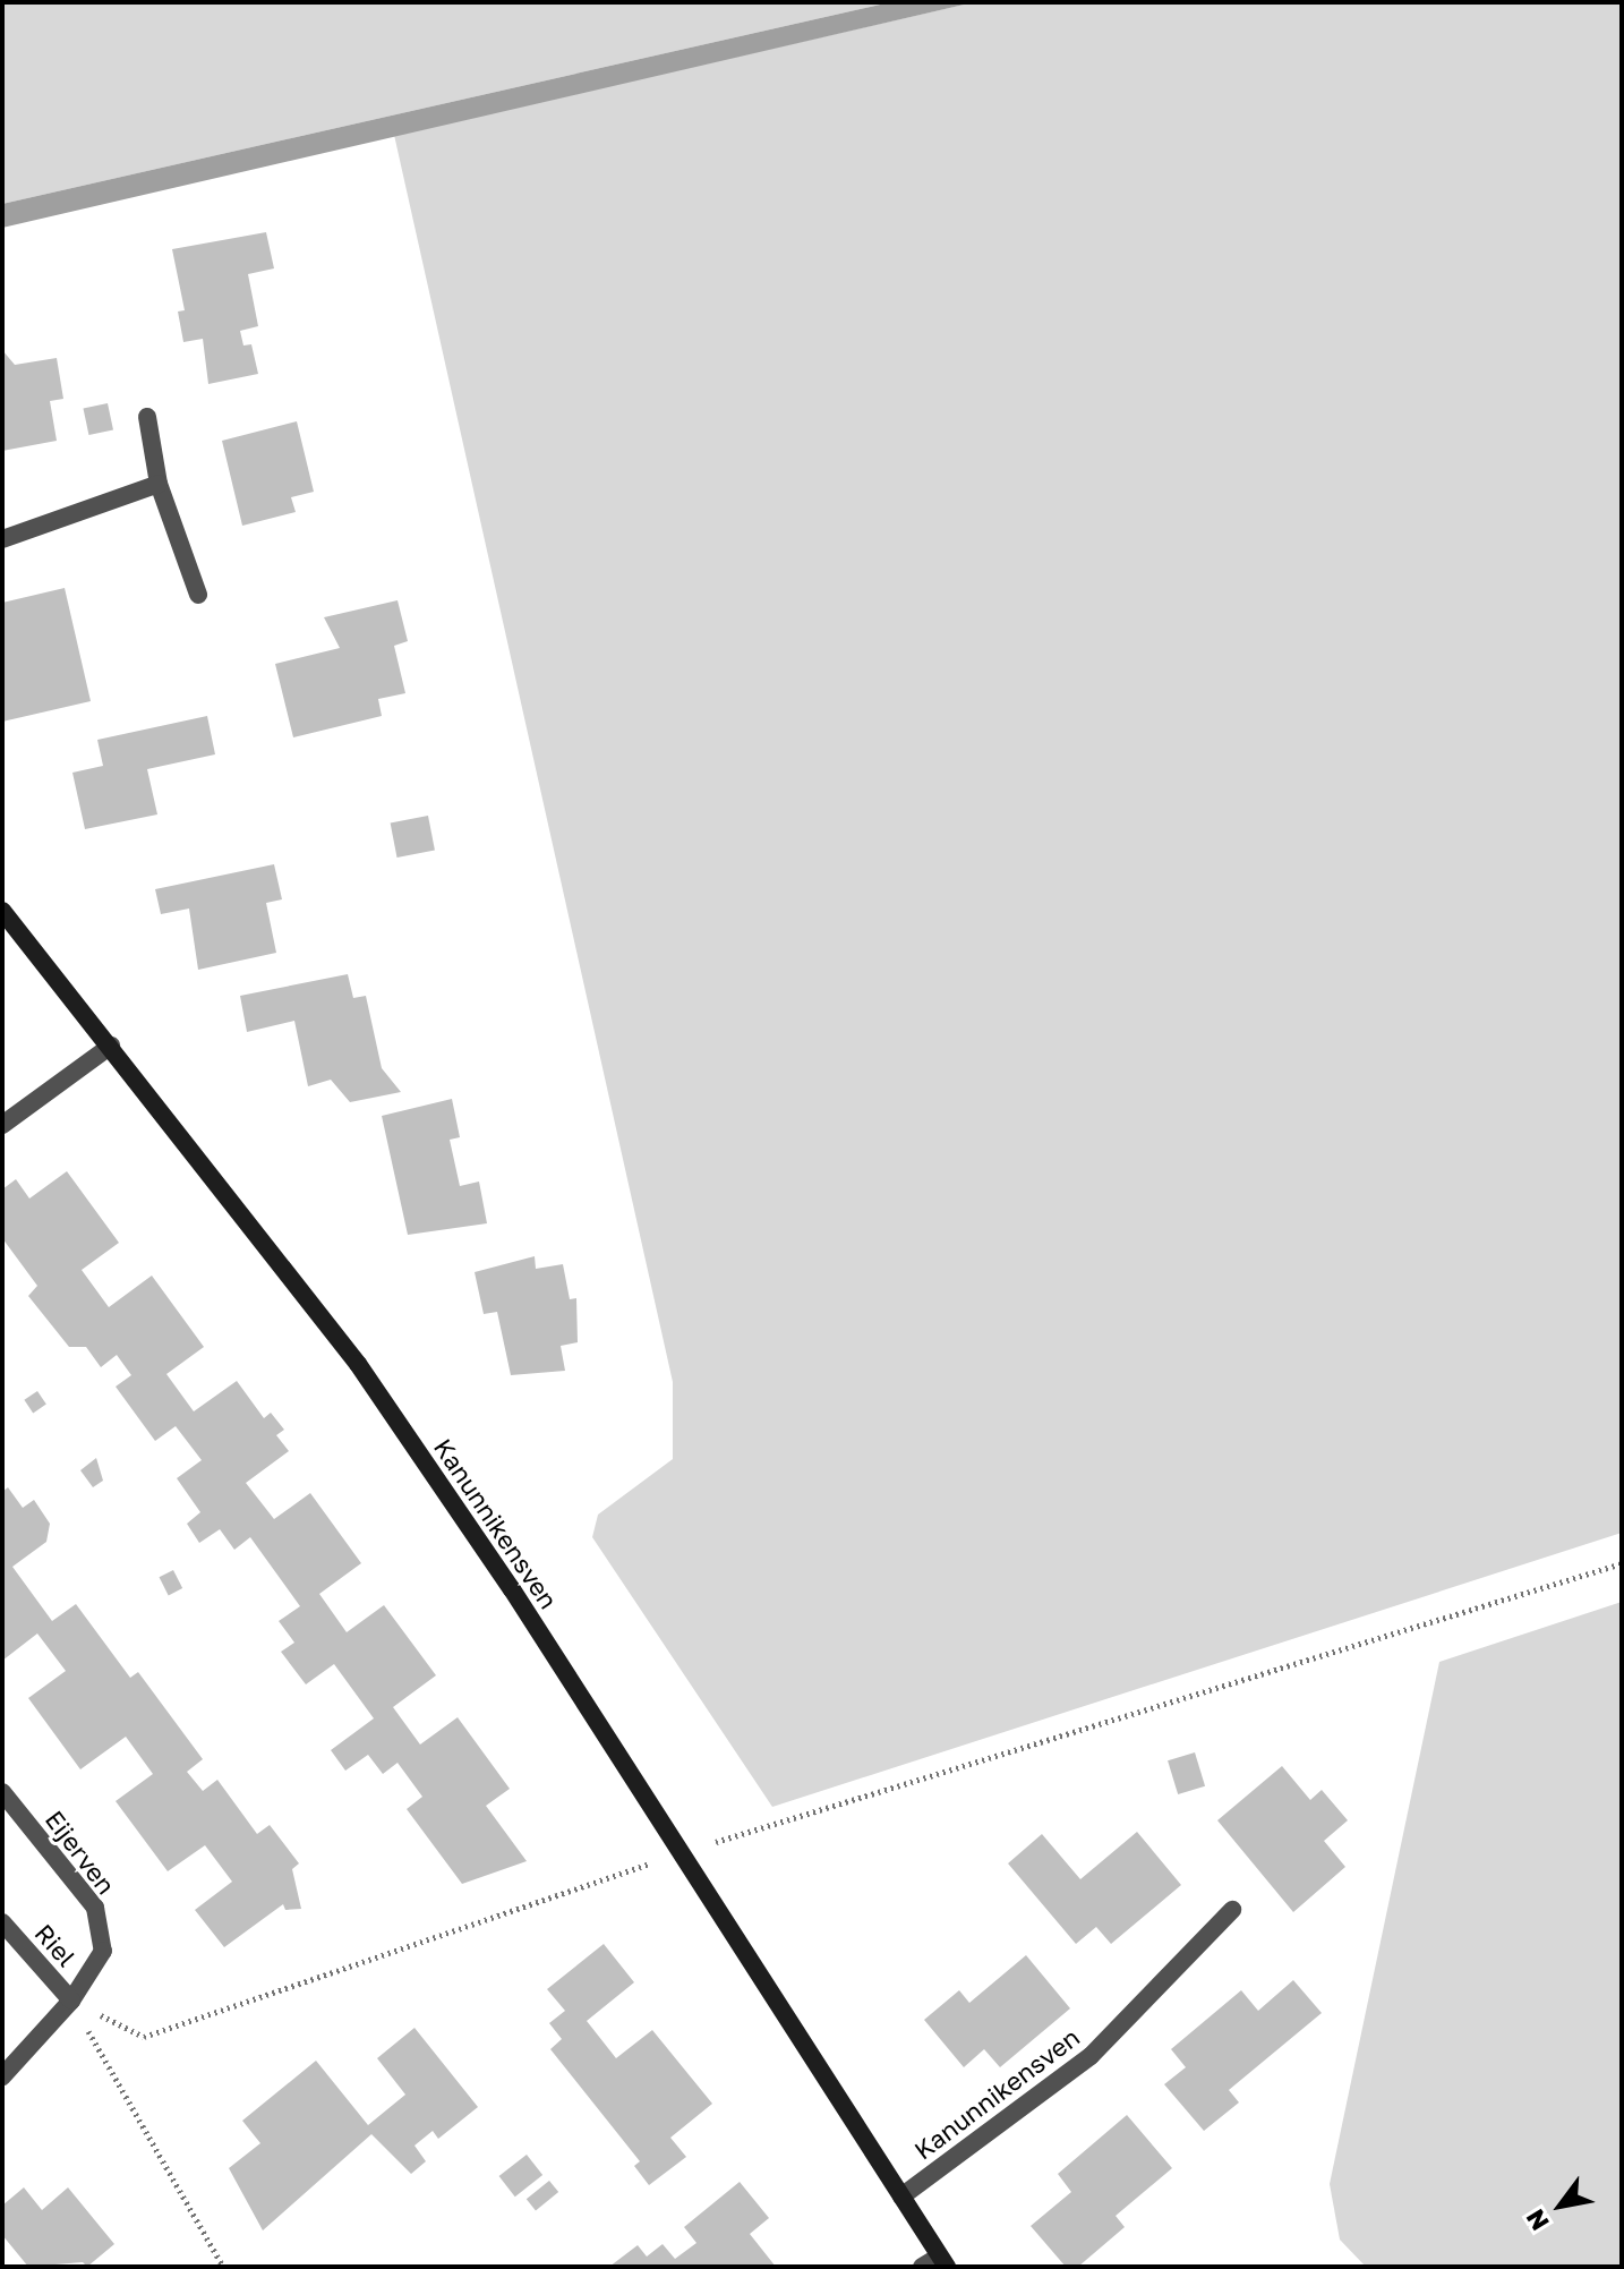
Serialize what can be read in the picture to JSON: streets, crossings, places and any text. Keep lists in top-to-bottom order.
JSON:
{
  "streets": {
    "street": ["Kanunnikensven", "Eijerven", "Riel"]
  },
  "crossings": [
    ["Eijerven", "Riel"]
  ],
  "north": "bottom left"
}
